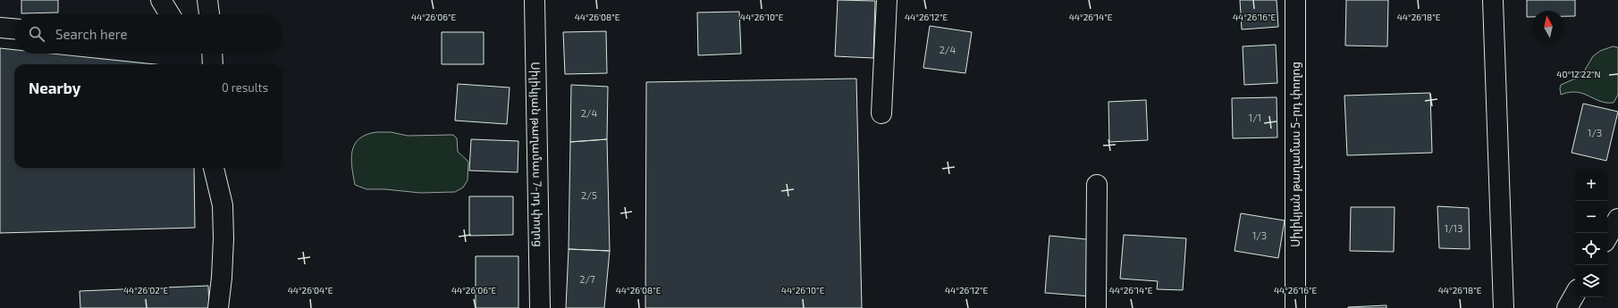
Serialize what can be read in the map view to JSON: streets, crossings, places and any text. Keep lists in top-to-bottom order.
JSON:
{
  "streets": {
    "street": ["Սիլիկյան թաղամաս 7-րդ փողոց", "Սիլիկյան թաղամաս 5-րդ փողոց"]
  },
  "house_numbers": [
    "2/4",
    "2/4",
    "1/1",
    "1/3",
    "2/5",
    "1/13",
    "1/3",
    "2/7"
  ],
  "north": "top",
  "page": {
    "search": "Search here",
    "heading": ["Nearby", "0 results"],
    "map_buttons": ["+", "−"]
  },
  "coordinates": [
    "44°26'06\"E",
    "44°26'08\"E",
    "44°26'10\"E",
    "44°26'12\"E",
    "44°26'14\"E",
    "44°26'16\"E",
    "44°26'18\"E",
    "40°12'22\"N",
    "44°26'02\"E",
    "44°26'04\"E"
  ]
}
